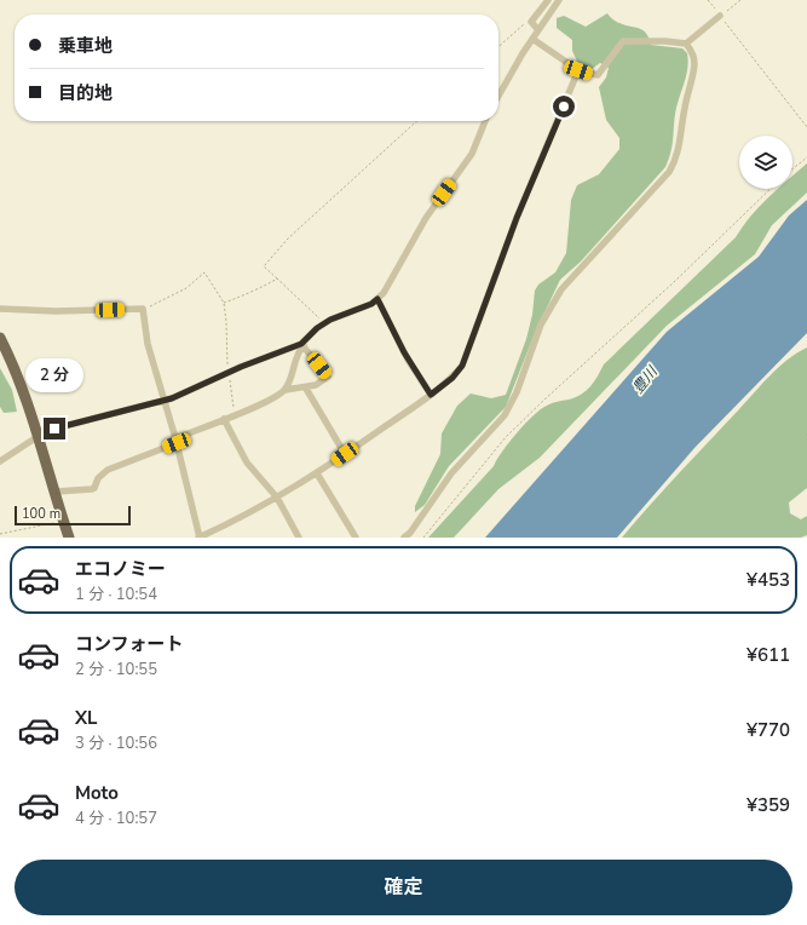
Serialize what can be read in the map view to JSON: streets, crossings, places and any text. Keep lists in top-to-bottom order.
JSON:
{
  "water": ["豊川"],
  "scale_bar": "100 m",
  "page": {
    "banner": ["乗車地", "目的地"],
    "bubble": "2 分",
    "scale": "100 m",
    "list": [
      {
        "name": "エコノミー",
        "note": "1 分 · 10:54",
        "value": "¥453"
      },
      {
        "name": "コンフォート",
        "note": "2 分 · 10:55",
        "value": "¥611"
      },
      {
        "name": "XL",
        "note": "3 分 · 10:56",
        "value": "¥770"
      },
      {
        "name": "Moto",
        "note": "4 分 · 10:57",
        "value": "¥359"
      }
    ],
    "buttons": "確定"
  }
}
